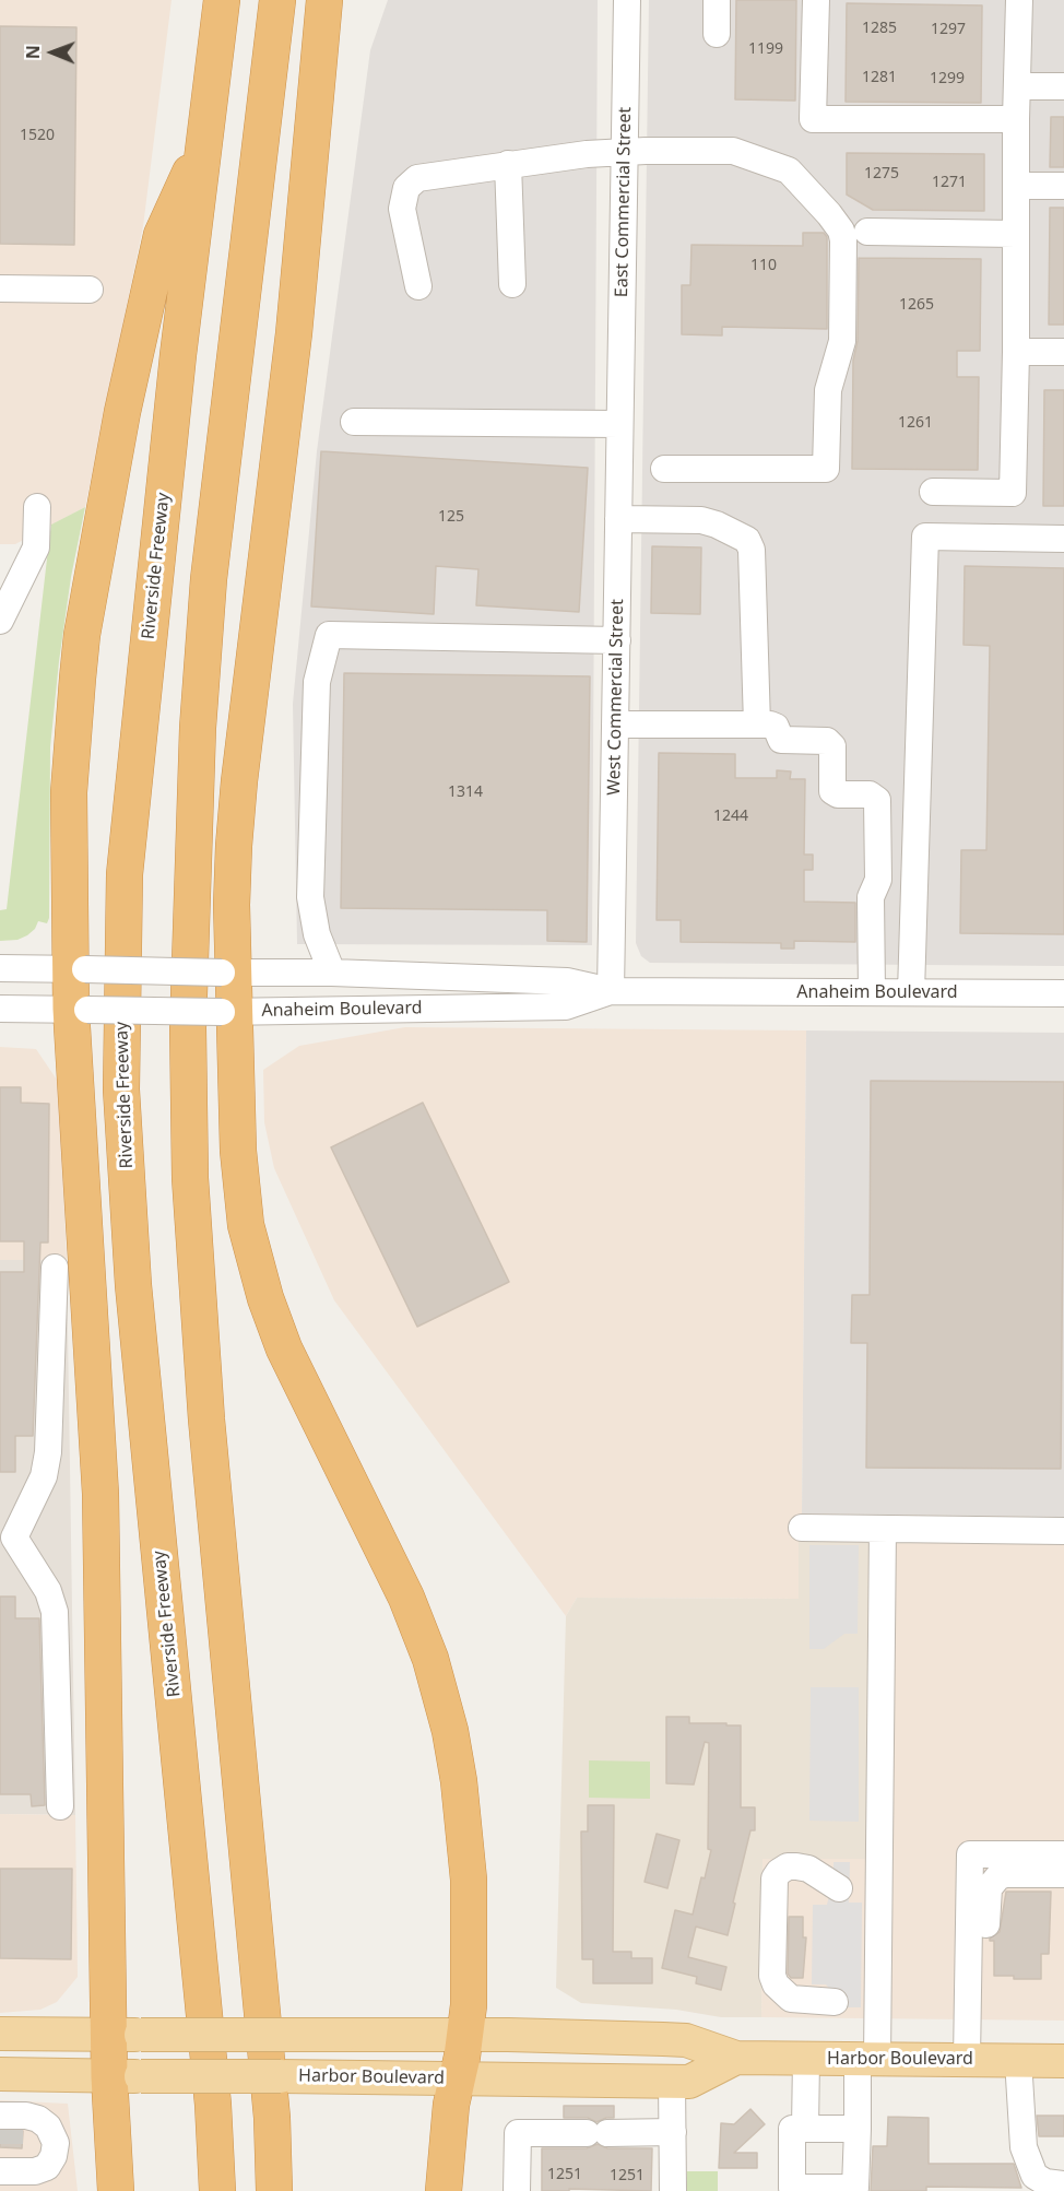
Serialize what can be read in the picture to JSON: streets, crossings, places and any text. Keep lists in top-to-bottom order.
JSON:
{
  "streets": {
    "highway": ["Riverside Freeway"],
    "main road": ["Harbor Boulevard"],
    "street": ["East Commercial Street", "West Commercial Street", "Anaheim Boulevard"]
  },
  "crossings": [
    ["East Commercial Street", "West Commercial Street"],
    ["West Commercial Street", "Anaheim Boulevard"]
  ],
  "house_numbers": [
    "1285",
    "1297",
    "1199",
    "1281",
    "1299",
    "1520",
    "1275",
    "1271",
    "110",
    "1265",
    "1261",
    "125",
    "1314",
    "1244",
    "1251",
    "1251"
  ],
  "north": "left"
}
